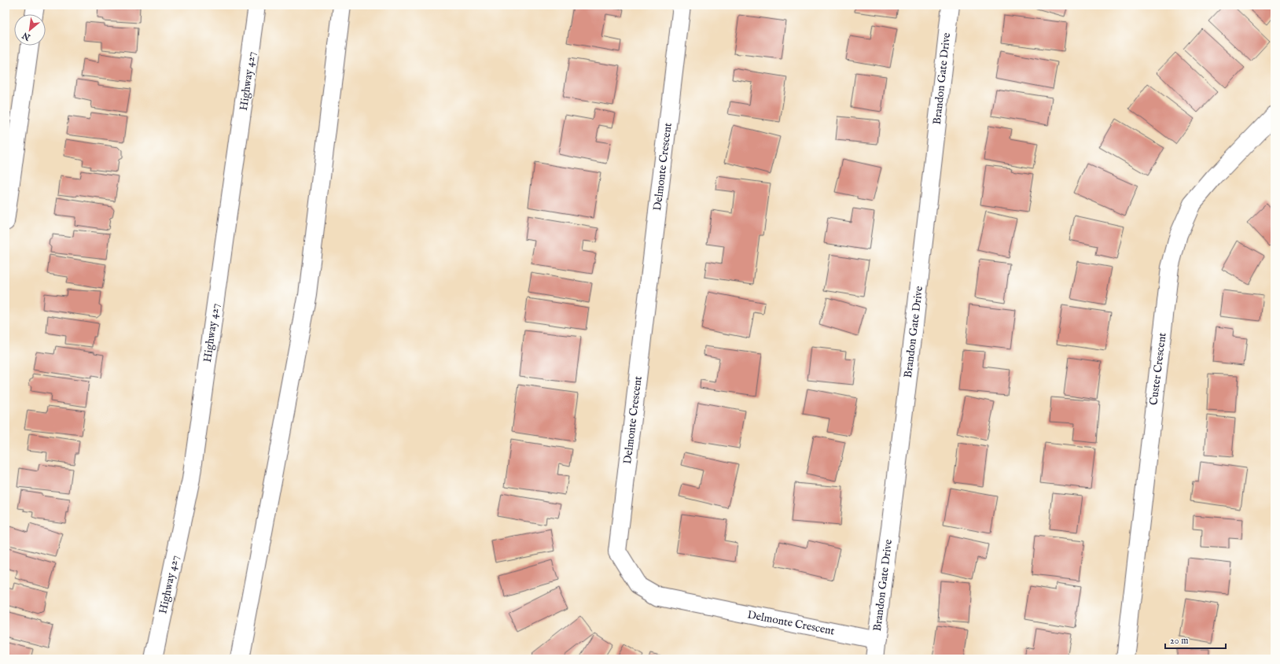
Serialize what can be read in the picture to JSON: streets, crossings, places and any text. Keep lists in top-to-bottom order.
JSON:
{
  "streets": {
    "main road": [
      "Brandon Gate Drive",
      "Highway 427",
      "Delmonte Crescent",
      "Custer Crescent"
    ]
  },
  "crossings": [
    ["Brandon Gate Drive", "Delmonte Crescent"]
  ],
  "scale_bar": "20 m",
  "north": "bottom left"
}
